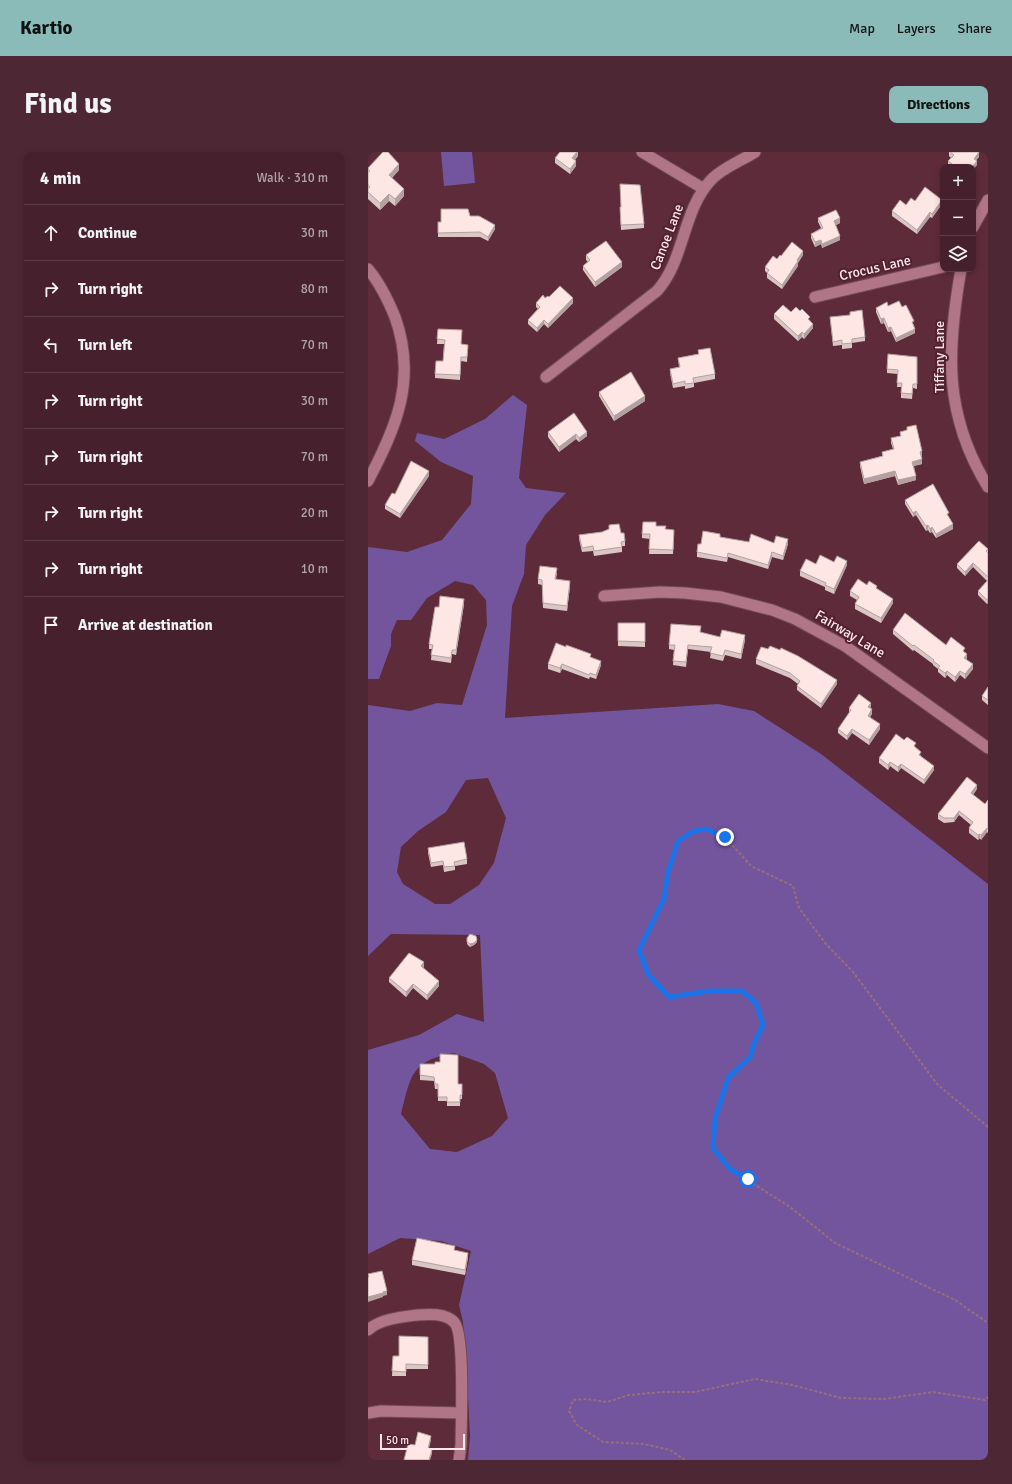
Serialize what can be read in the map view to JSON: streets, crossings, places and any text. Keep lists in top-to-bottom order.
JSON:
{
  "streets": {
    "street": [
      "Canoe Lane",
      "Crocus Lane",
      "Tiffany Lane",
      "Fairway Lane"
    ]
  },
  "scale_bar": "50 m",
  "page": {
    "header": "Kartio",
    "nav": ["Map", "Layers", "Share"],
    "buttons": "Directions",
    "title": "Find us",
    "heading": ["4 min", "Walk · 310 m"],
    "map_buttons": ["+", "−"],
    "list": [
      ["Continue", "30 m"],
      ["Turn right", "80 m"],
      ["Turn left", "70 m"],
      ["Turn right", "30 m"],
      ["Turn right", "70 m"],
      ["Turn right", "20 m"],
      ["Turn right", "10 m"],
      "Arrive at destination"
    ],
    "scale": "50 m"
  }
}
